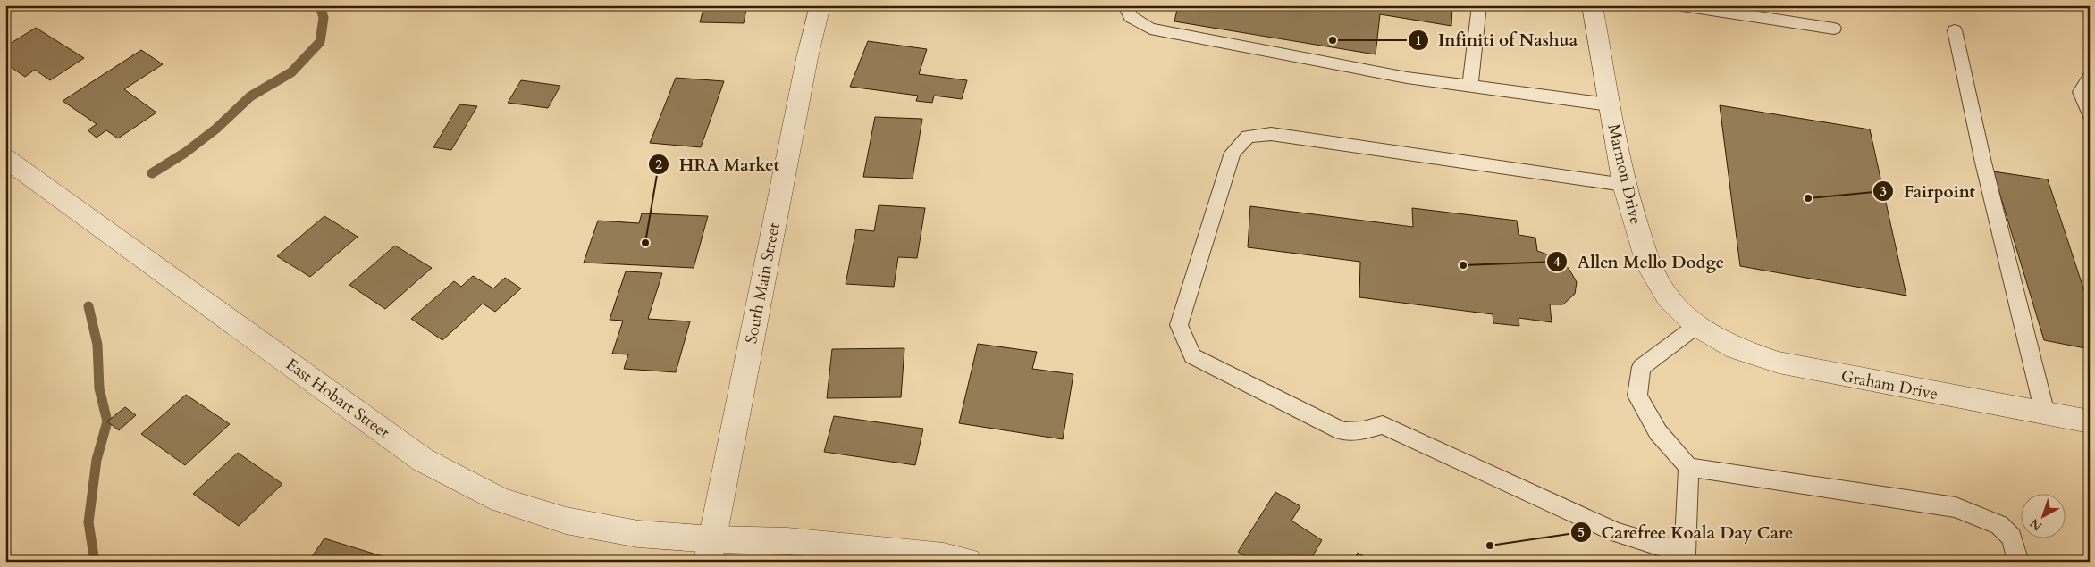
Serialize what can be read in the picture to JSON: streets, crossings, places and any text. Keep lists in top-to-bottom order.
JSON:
{
  "streets": {
    "street": [
      "Marmon Drive",
      "South Main Street",
      "Graham Drive",
      "East Hobart Street"
    ]
  },
  "crossings": [
    ["Marmon Drive", "Graham Drive"],
    ["South Main Street", "East Hobart Street"]
  ],
  "places": [
    "Infiniti of Nashua",
    "Fairpoint",
    "HRA Market",
    "Allen Mello Dodge",
    "Carefree Koala Day Care"
  ],
  "north": "bottom left"
}
